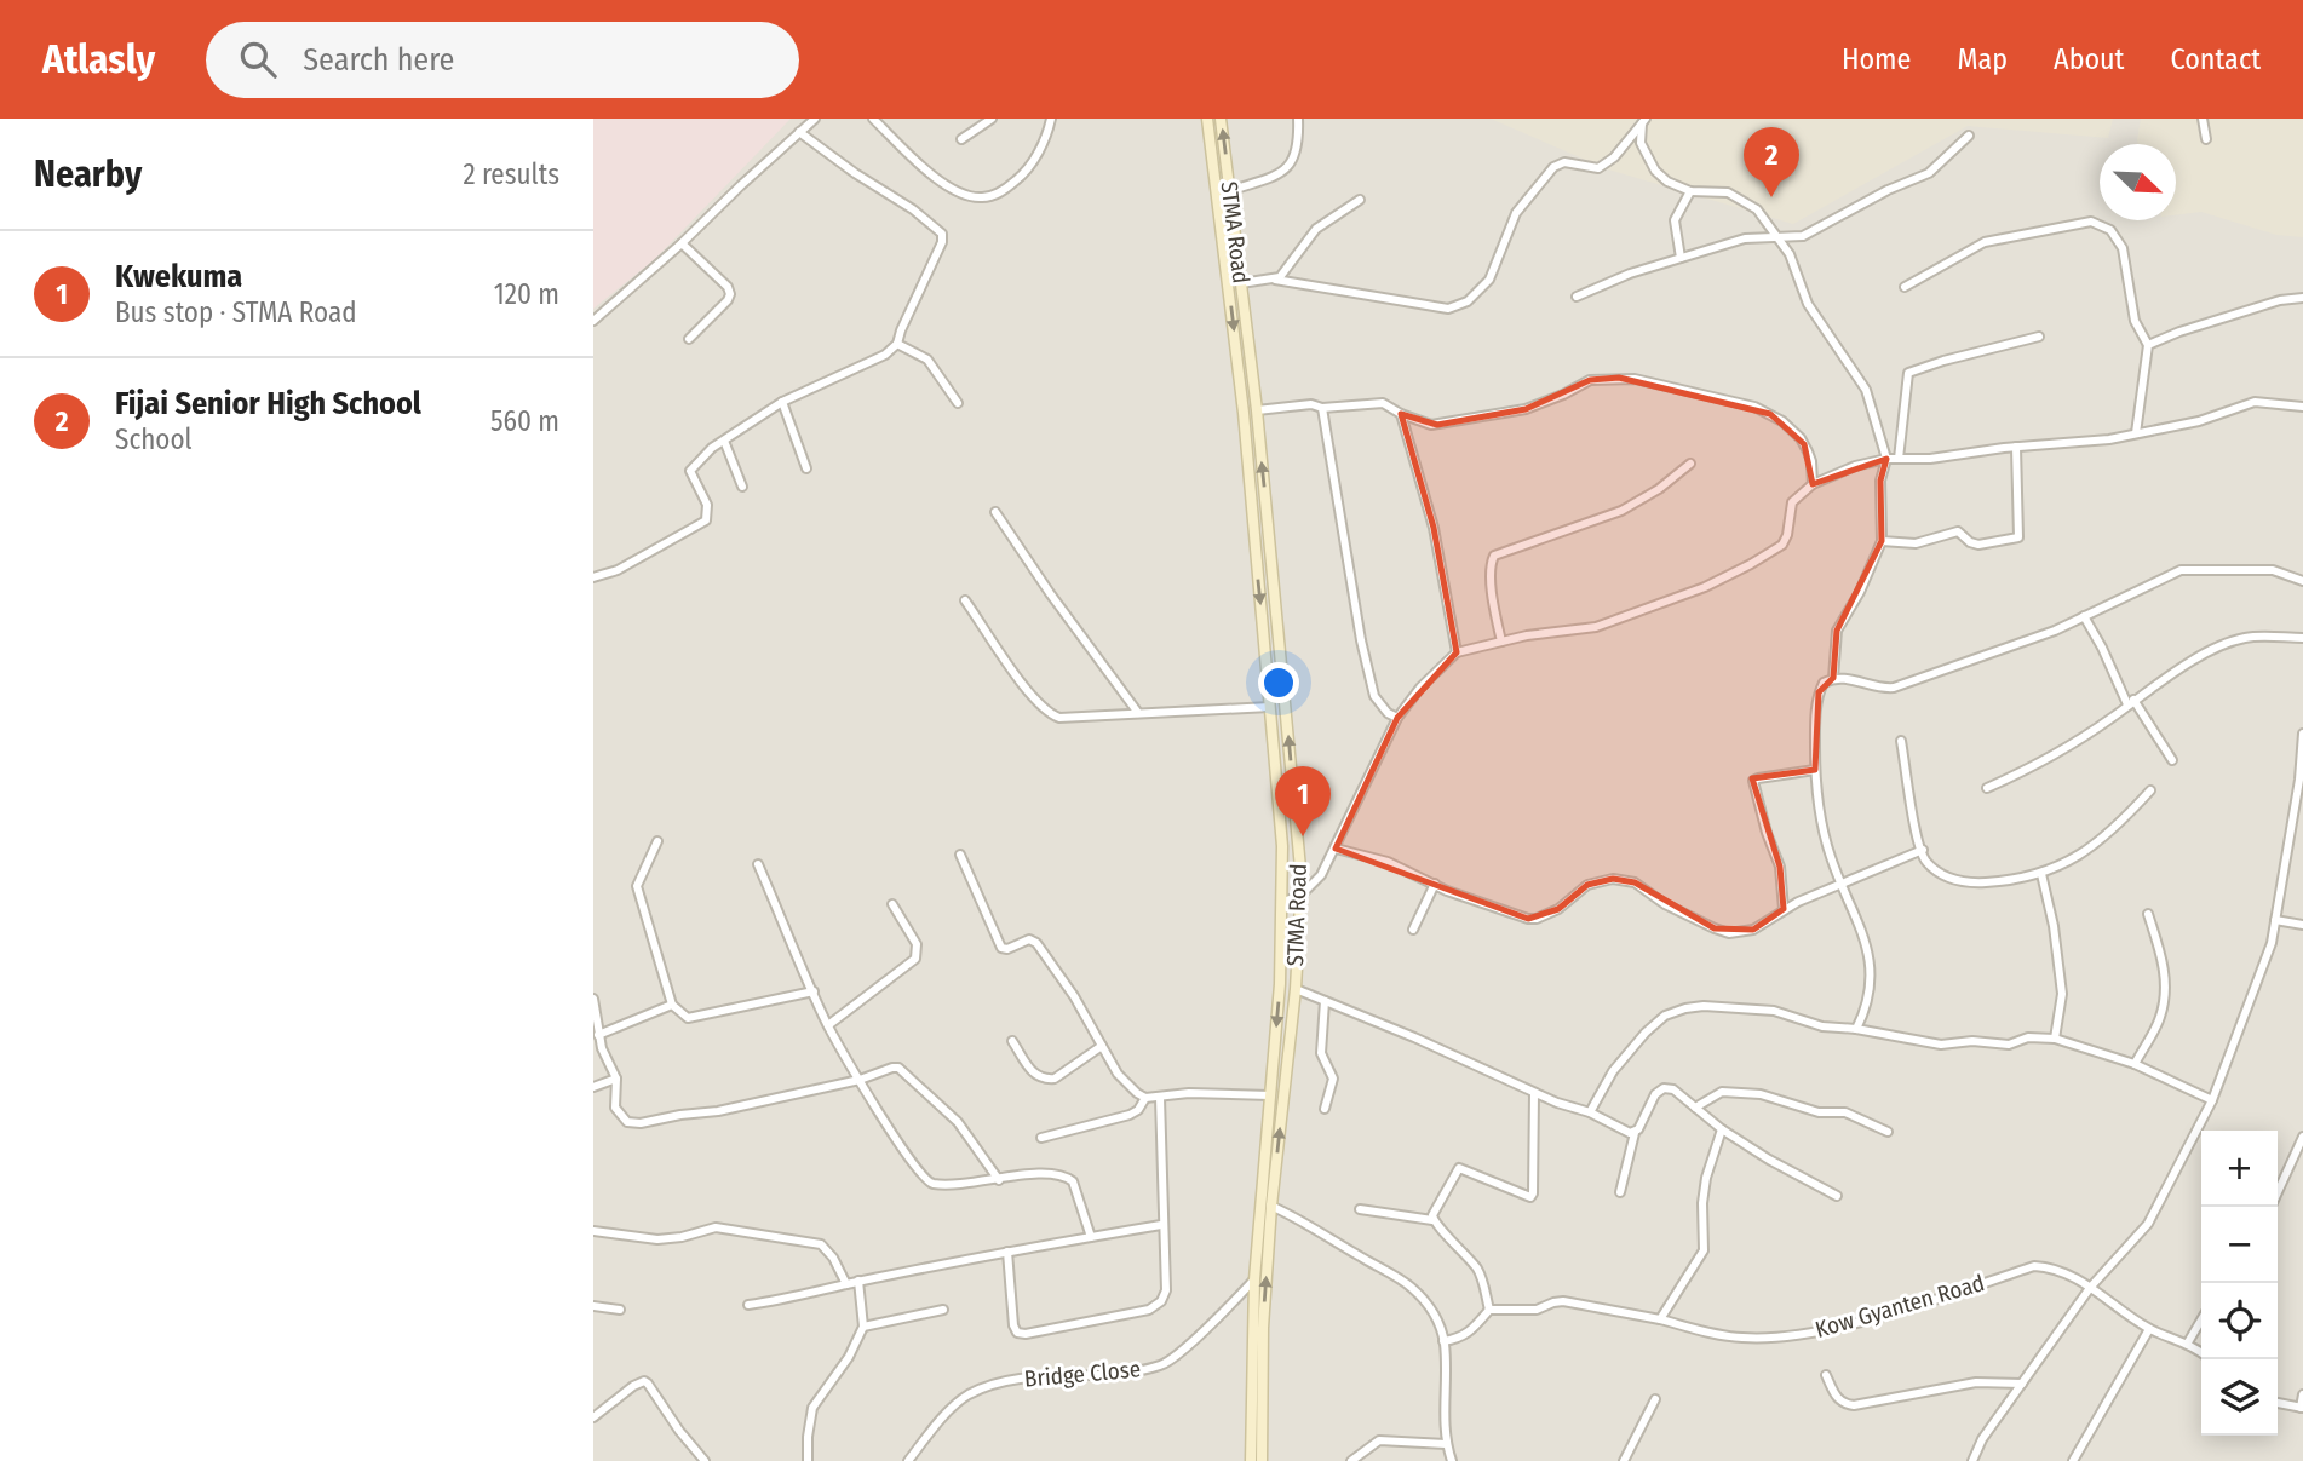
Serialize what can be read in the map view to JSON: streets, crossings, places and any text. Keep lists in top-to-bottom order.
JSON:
{
  "streets": {
    "main road": ["STMA Road"],
    "street": ["Kow Gyanten Road", "Bridge Close"]
  },
  "crossings": [
    ["STMA Road", "Bridge Close"]
  ],
  "north": "bottom right",
  "page": {
    "header": "Atlasly",
    "search": "Search here",
    "nav": [
      "Home",
      "Map",
      "About",
      "Contact"
    ],
    "heading": ["Nearby", "2 results"],
    "pins": ["2", "1"],
    "list": [
      {
        "mark": "1",
        "name": "Kwekuma",
        "note": "Bus stop · STMA Road",
        "value": "120 m"
      },
      {
        "mark": "2",
        "name": "Fijai Senior High School",
        "note": "School",
        "value": "560 m"
      }
    ],
    "map_buttons": ["+", "−"]
  }
}
